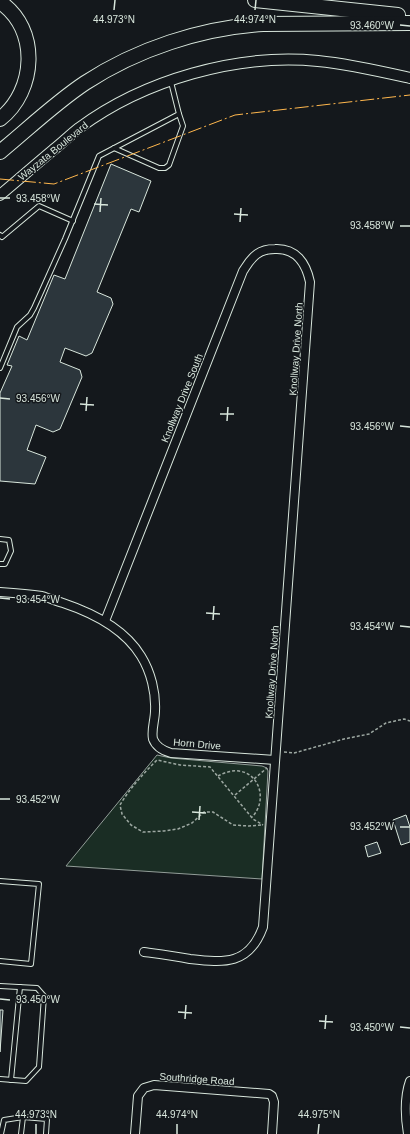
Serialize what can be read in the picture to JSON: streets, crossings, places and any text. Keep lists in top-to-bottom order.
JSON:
{
  "streets": {
    "street": [
      "Wayzata Boulevard",
      "Knollway Drive North",
      "Knollway Drive South",
      "Horn Drive",
      "Southridge Road"
    ]
  },
  "crossings": [
    ["Knollway Drive North", "Knollway Drive South"],
    ["Knollway Drive North", "Horn Drive"],
    ["Knollway Drive South", "Horn Drive"]
  ],
  "coordinates": [
    "44.973°N",
    "44.974°N",
    "93.460°W",
    "93.458°W",
    "93.456°W",
    "93.454°W",
    "93.452°W",
    "93.450°W",
    "44.975°N"
  ]
}
